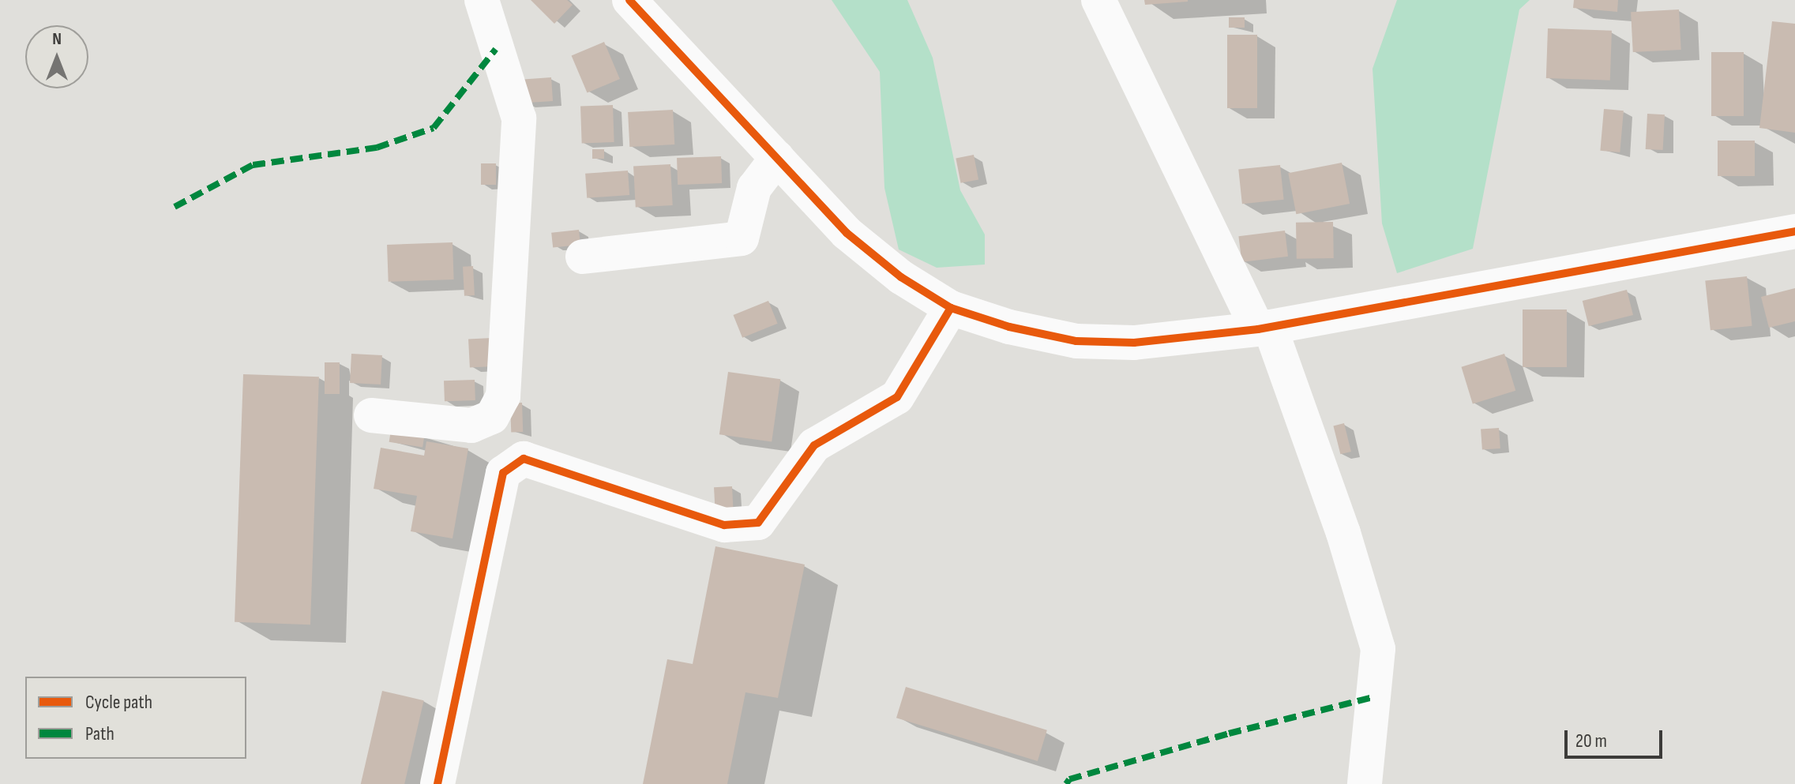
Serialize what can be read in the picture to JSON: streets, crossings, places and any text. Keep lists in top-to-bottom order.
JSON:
{
  "legend": ["Cycle path", "Path"],
  "scale_bar": "20 m",
  "north": "top"
}
